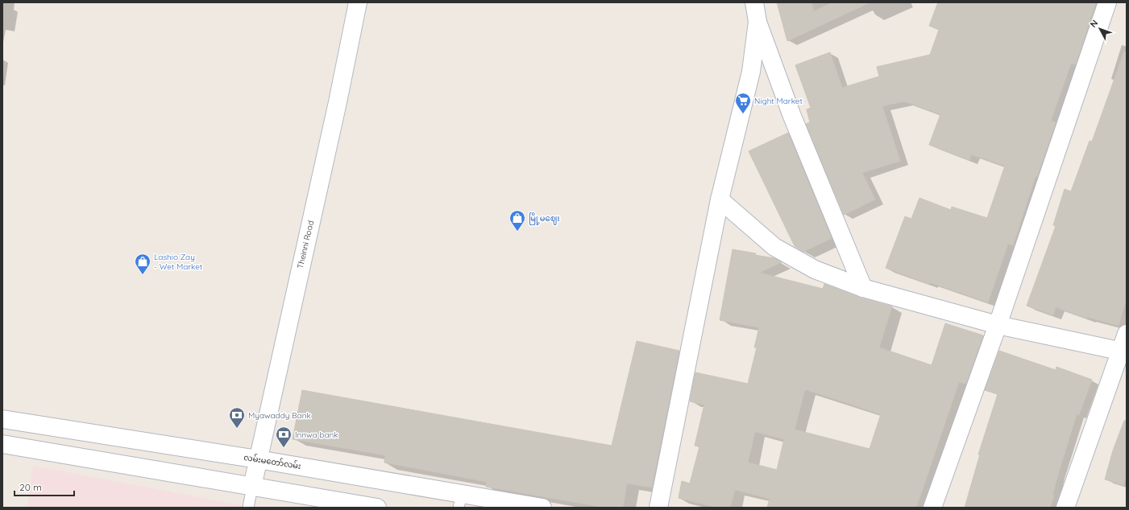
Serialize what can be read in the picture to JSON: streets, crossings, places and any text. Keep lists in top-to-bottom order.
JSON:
{
  "streets": {
    "main road": ["Theinni Road", "လမ်းမတော်လမ်း"]
  },
  "crossings": [
    ["Theinni Road", "လမ်းမတော်လမ်း"]
  ],
  "places": {
    "supermarket": ["Night Market"],
    "shop": ["မြို့မဈေး", "Lashio Zay - Wet Market"],
    "bank": ["Myawaddy Bank", "Innwa bank"]
  },
  "scale_bar": "20 m",
  "north": "top left"
}
